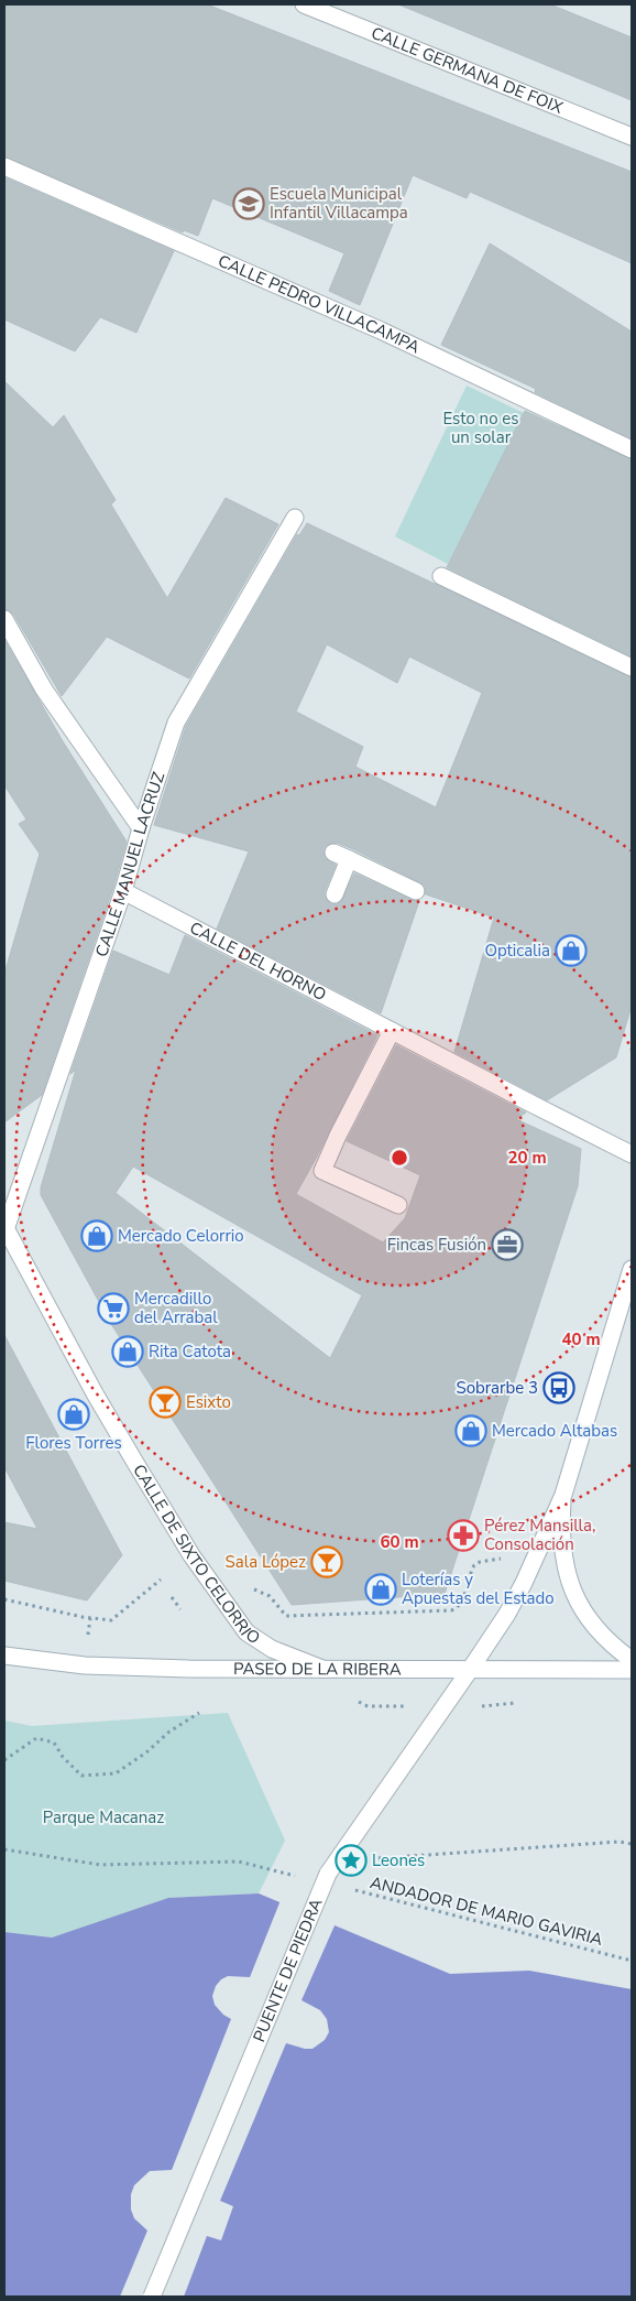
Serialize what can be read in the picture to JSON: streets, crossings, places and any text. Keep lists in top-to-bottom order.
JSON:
{
  "streets": {
    "street": [
      "CALLE GERMANA DE FOIX",
      "CALLE PEDRO VILLACAMPA",
      "CALLE MANUEL LACRUZ",
      "CALLE DEL HORNO",
      "CALLE DE SIXTO CELORRIO",
      "PASEO DE LA RIBERA",
      "PUENTE DE PIEDRA"
    ],
    "path": ["ANDADOR DE MARIO GAVIRIA"]
  },
  "crossings": [
    ["CALLE MANUEL LACRUZ", "CALLE DEL HORNO"],
    ["CALLE MANUEL LACRUZ", "CALLE DE SIXTO CELORRIO"],
    ["CALLE DE SIXTO CELORRIO", "PASEO DE LA RIBERA"],
    ["PASEO DE LA RIBERA", "PUENTE DE PIEDRA"]
  ],
  "parks": ["Esto no es un solar", "Parque Macanaz"],
  "places": {
    "school or university": ["Escuela Municipal Infantil Villacampa"],
    "shop": [
      "Opticalia",
      "Mercado Celorrio",
      "Rita Catota",
      "Flores Torres",
      "Mercado Altabas",
      "Loterías y Apuestas del Estado"
    ],
    "office": ["Fincas Fusión"],
    "supermarket": ["Mercadillo del Arrabal"],
    "bus stop": ["Sobrarbe 3"],
    "bar": ["Esixto", "Sala López"],
    "pharmacy": ["Pérez Mansilla, Consolación"],
    "place": ["Leones"]
  },
  "rings": ["20 m", "40 m", "60 m"]
}
